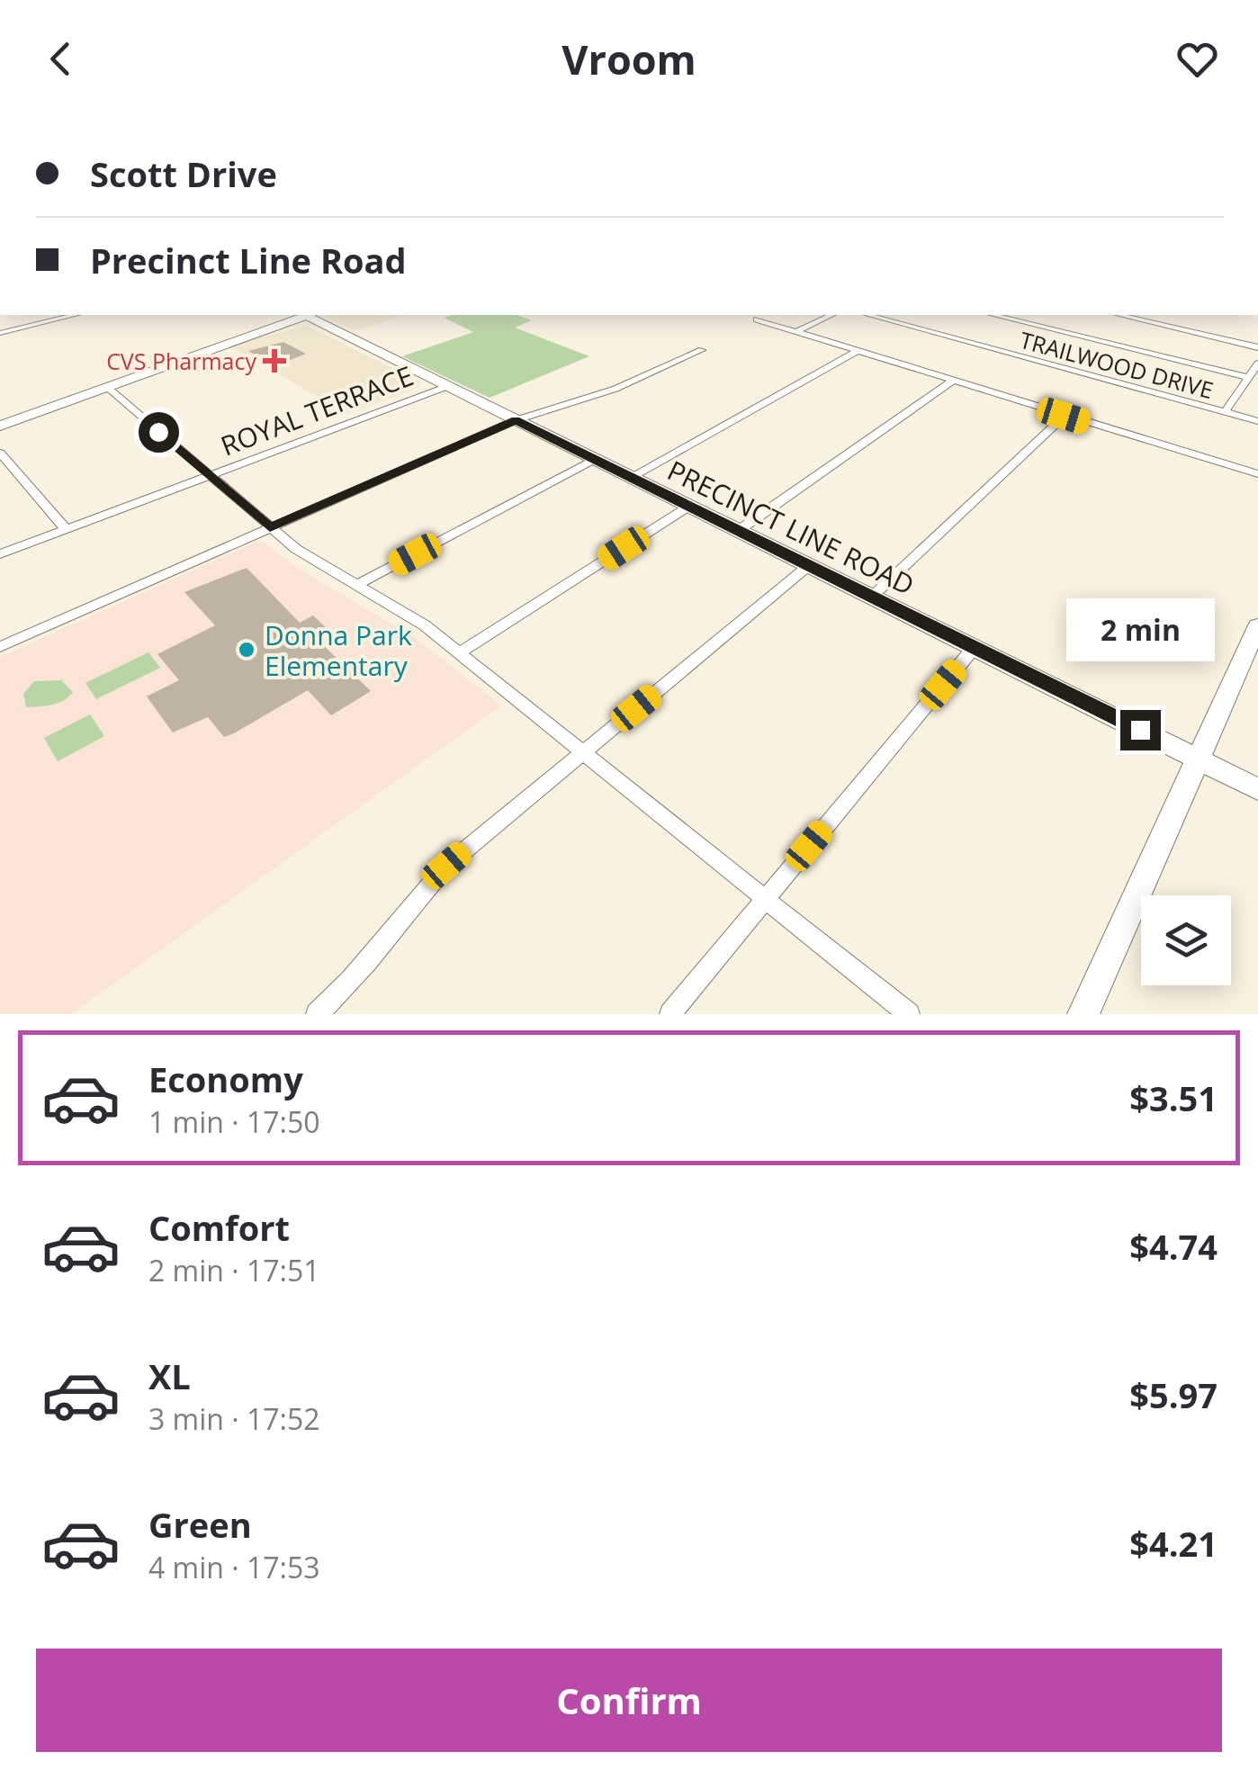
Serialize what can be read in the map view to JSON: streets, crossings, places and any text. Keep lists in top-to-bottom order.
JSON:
{
  "streets": {
    "main road": ["PRECINCT LINE ROAD"],
    "street": ["TRAILWOOD DRIVE", "ROYAL TERRACE"]
  },
  "crossings": [
    ["ROYAL TERRACE", "PRECINCT LINE ROAD"]
  ],
  "places": {
    "health": ["CVS Pharmacy"],
    "other": ["Donna Park Elementary"]
  },
  "page": {
    "header": "Vroom",
    "banner": ["Scott Drive", "Precinct Line Road"],
    "bubble": "2 min",
    "list": [
      {
        "name": "Economy",
        "note": "1 min · 17:50",
        "value": "$3.51"
      },
      {
        "name": "Comfort",
        "note": "2 min · 17:51",
        "value": "$4.74"
      },
      {
        "name": "XL",
        "note": "3 min · 17:52",
        "value": "$5.97"
      },
      {
        "name": "Green",
        "note": "4 min · 17:53",
        "value": "$4.21"
      }
    ],
    "buttons": "Confirm"
  }
}
